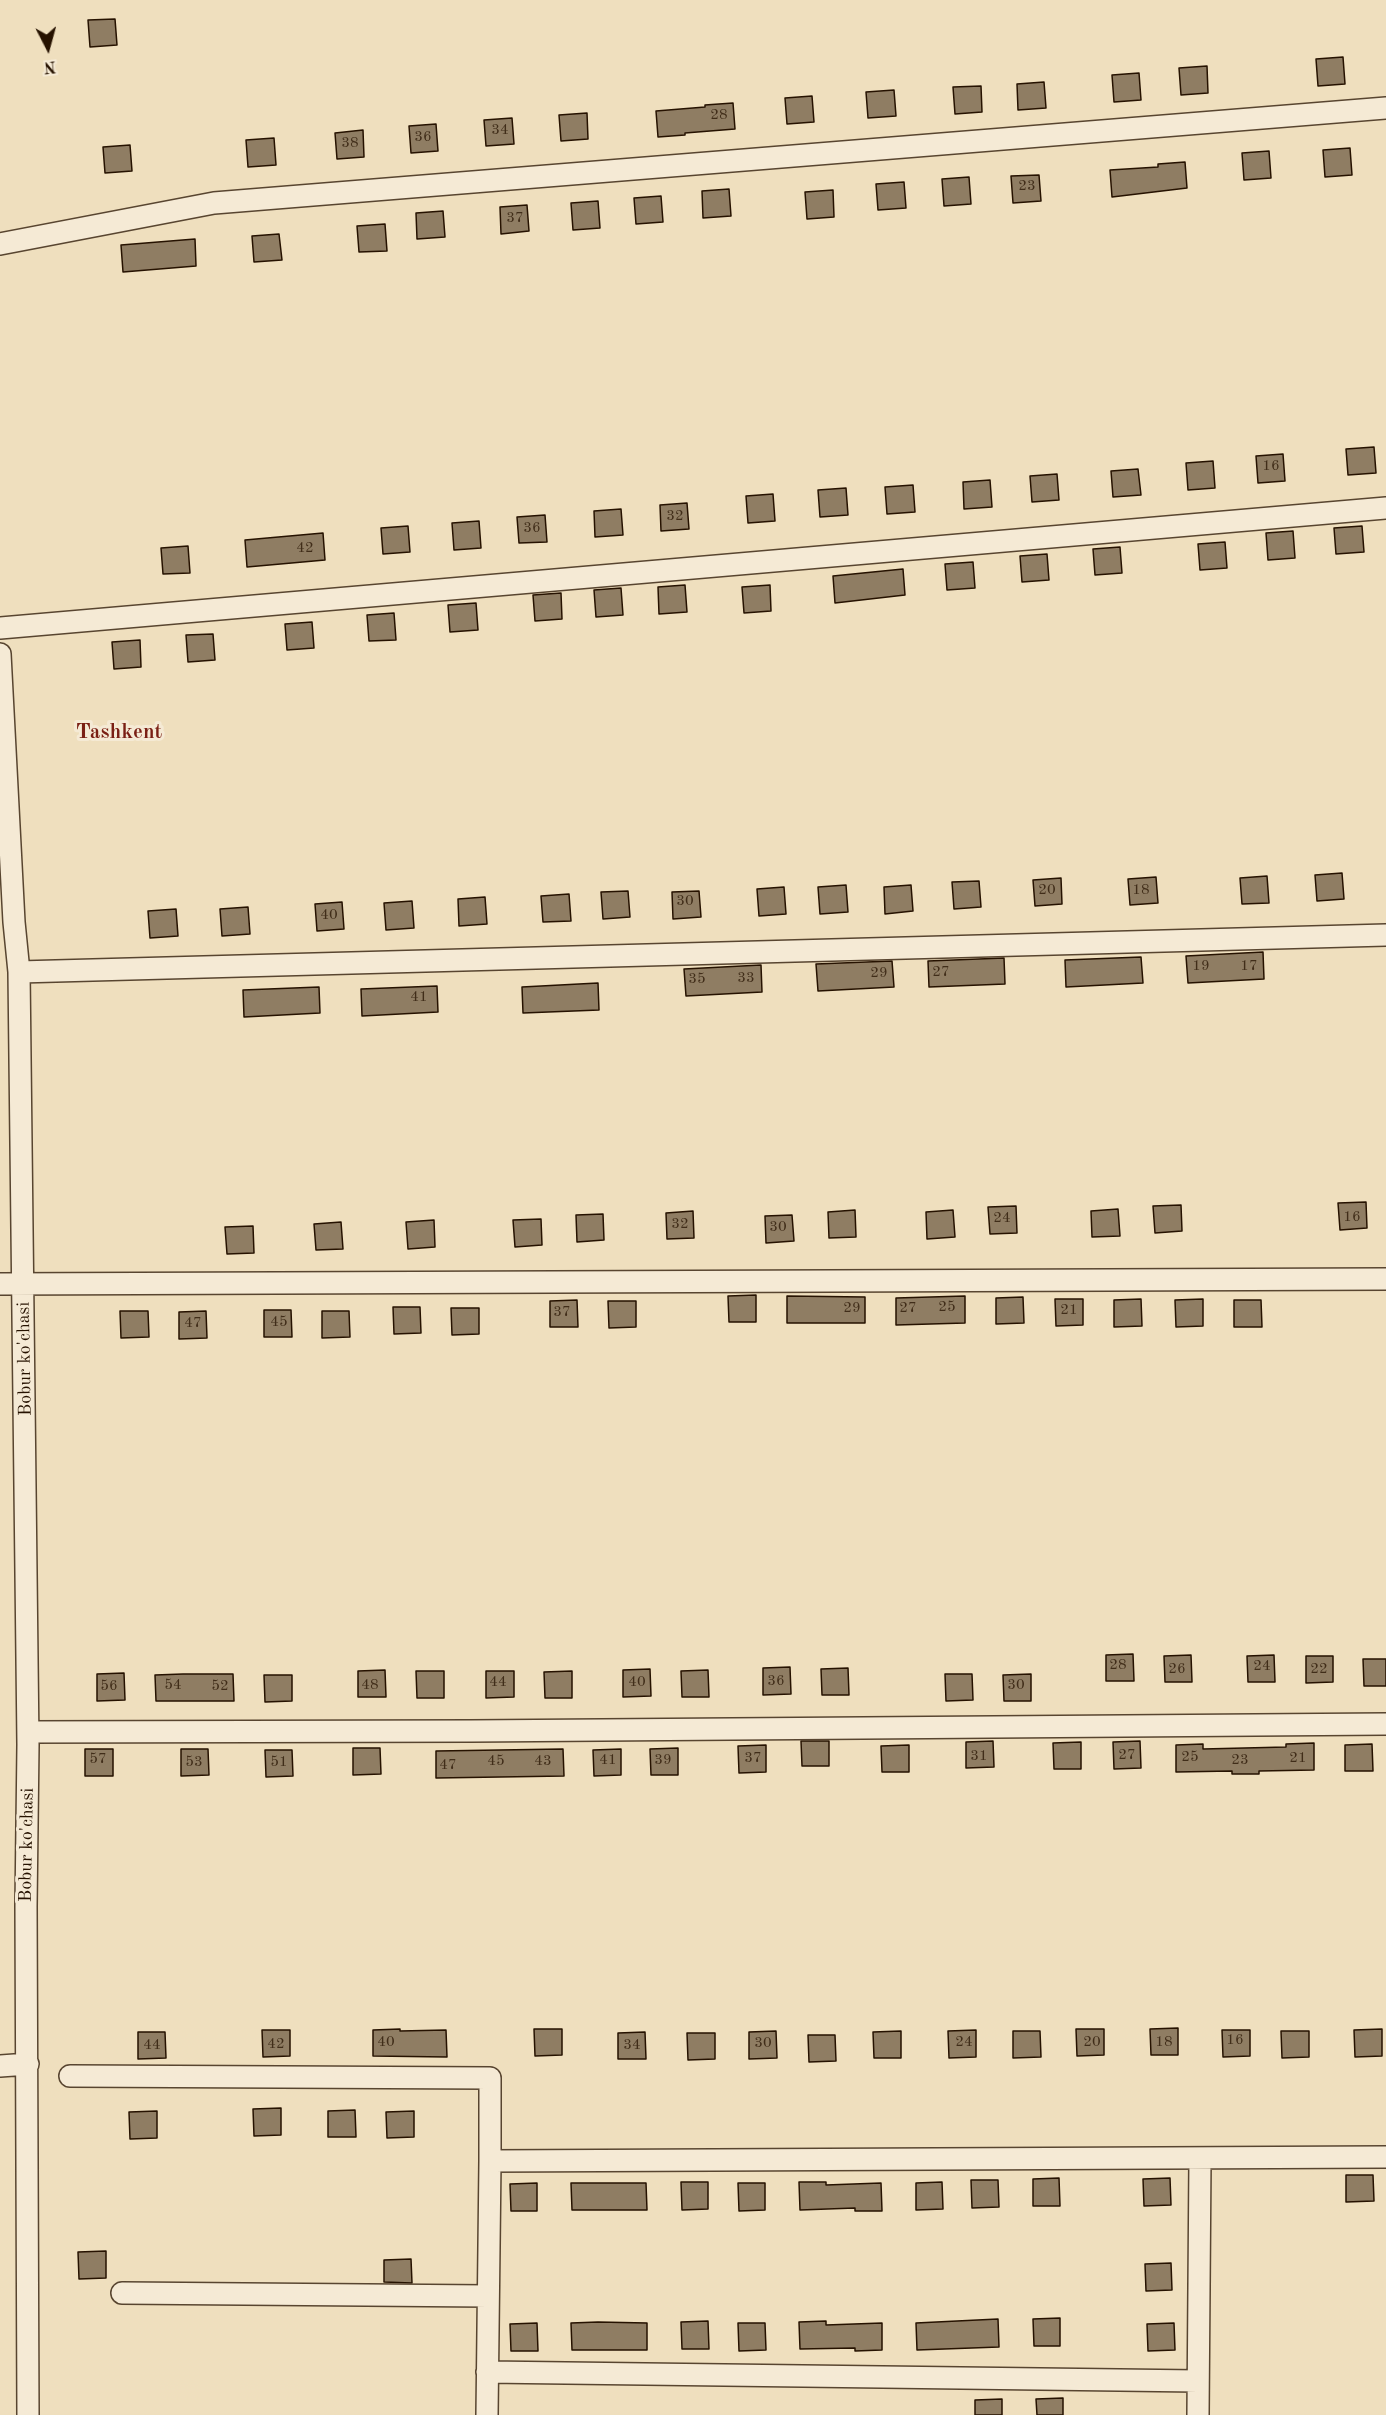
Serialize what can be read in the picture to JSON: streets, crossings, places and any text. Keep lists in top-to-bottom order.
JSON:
{
  "streets": {
    "street": ["Bobur ko'chasi"]
  },
  "districts": ["Tashkent"],
  "house_numbers": [
    "28",
    "34",
    "36",
    "38",
    "23",
    "37",
    "16",
    "32",
    "36",
    "42",
    "20",
    "18",
    "30",
    "40",
    "19",
    "17",
    "27",
    "29",
    "33",
    "35",
    "41",
    "16",
    "24",
    "32",
    "30",
    "25",
    "29",
    "27",
    "21",
    "37",
    "45",
    "47",
    "28",
    "24",
    "26",
    "22",
    "36",
    "44",
    "40",
    "54",
    "48",
    "30",
    "56",
    "52",
    "27",
    "31",
    "25",
    "37",
    "21",
    "57",
    "41",
    "39",
    "23",
    "45",
    "43",
    "53",
    "51",
    "47",
    "16",
    "40",
    "24",
    "20",
    "18",
    "30",
    "42",
    "44",
    "34"
  ],
  "north": "bottom"
}
